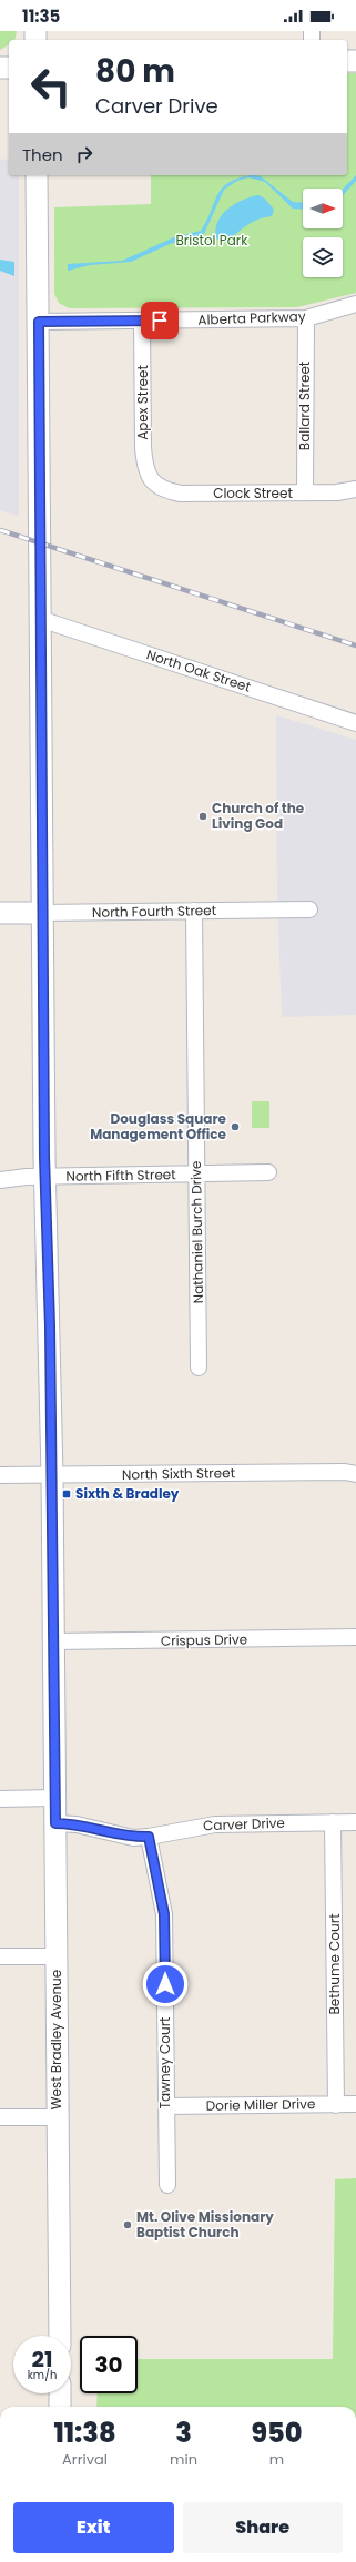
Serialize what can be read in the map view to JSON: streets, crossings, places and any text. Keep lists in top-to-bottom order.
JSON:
{
  "streets": {
    "main road": ["North Fourth Street", "West Bradley Avenue"],
    "street": [
      "Alberta Parkway",
      "Apex Street",
      "Ballard Street",
      "Clock Street",
      "North Oak Street",
      "North Fifth Street",
      "Nathaniel Burch Drive",
      "North Sixth Street",
      "Crispus Drive",
      "Carver Drive",
      "Bethume Court",
      "Tawney Court",
      "Dorie Miller Drive"
    ]
  },
  "crossings": [
    ["Alberta Parkway", "Apex Street"],
    ["Alberta Parkway", "Ballard Street"],
    ["Alberta Parkway", "West Bradley Avenue"],
    ["Apex Street", "Clock Street"],
    ["Ballard Street", "Clock Street"],
    ["North Oak Street", "West Bradley Avenue"],
    ["North Fourth Street", "Nathaniel Burch Drive"],
    ["North Fourth Street", "West Bradley Avenue"],
    ["North Fifth Street", "Nathaniel Burch Drive"],
    ["North Fifth Street", "West Bradley Avenue"],
    ["North Sixth Street", "West Bradley Avenue"],
    ["Crispus Drive", "West Bradley Avenue"],
    ["Carver Drive", "Bethume Court"],
    ["Carver Drive", "West Bradley Avenue"],
    ["Carver Drive", "Tawney Court"],
    ["Bethume Court", "Dorie Miller Drive"],
    ["Tawney Court", "Dorie Miller Drive"]
  ],
  "parks": ["Bristol Park"],
  "places": {
    "other": ["Church of the Living God", "Douglass Square Management Office", "Mt. Olive Missionary Baptist Church"],
    "transit": ["Sixth & Bradley"]
  },
  "north": "right",
  "page": {
    "status": "11:35",
    "turn": ["80 m", "Carver Drive"],
    "then": "Then",
    "speed": "21 km/h",
    "limit": "30",
    "eta": [
      "11:38",
      "Arrival",
      "3",
      "min",
      "950",
      "m"
    ],
    "buttons": ["Exit", "Share"]
  }
}
